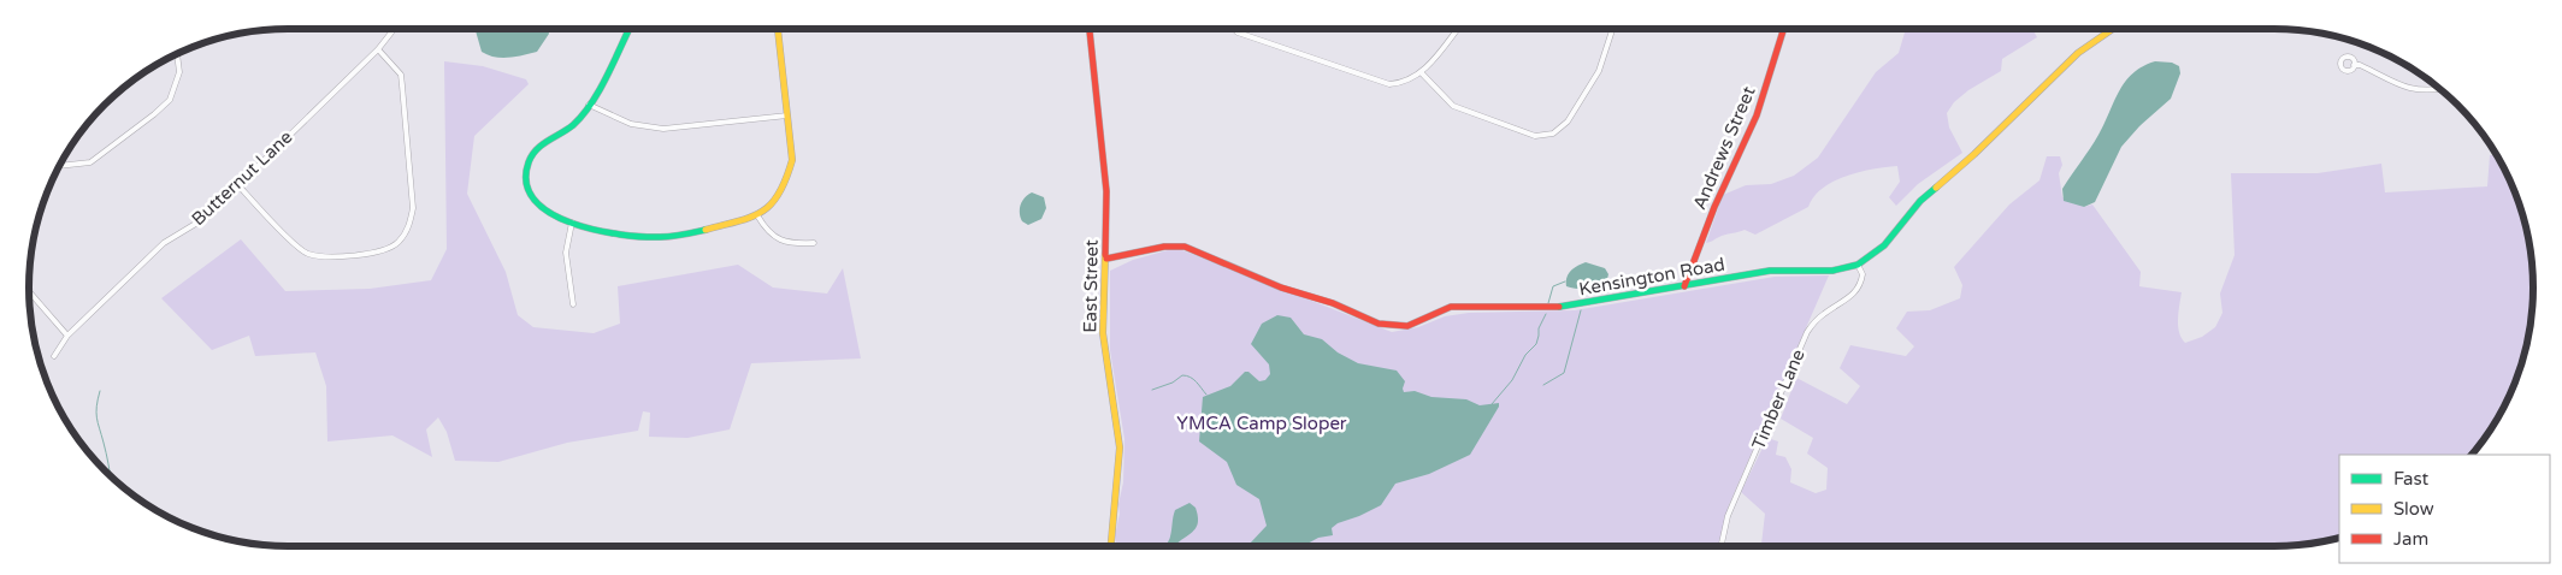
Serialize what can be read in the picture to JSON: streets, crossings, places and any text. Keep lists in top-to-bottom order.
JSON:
{
  "streets": {
    "main road": ["Andrews Street", "Kensington Road", "East Street"],
    "street": ["Butternut Lane", "Timber Lane"]
  },
  "crossings": [
    ["Andrews Street", "Kensington Road"],
    ["Kensington Road", "East Street"],
    ["Kensington Road", "Timber Lane"]
  ],
  "parks": ["YMCA Camp Sloper"],
  "legend": ["Fast", "Slow", "Jam"]
}
